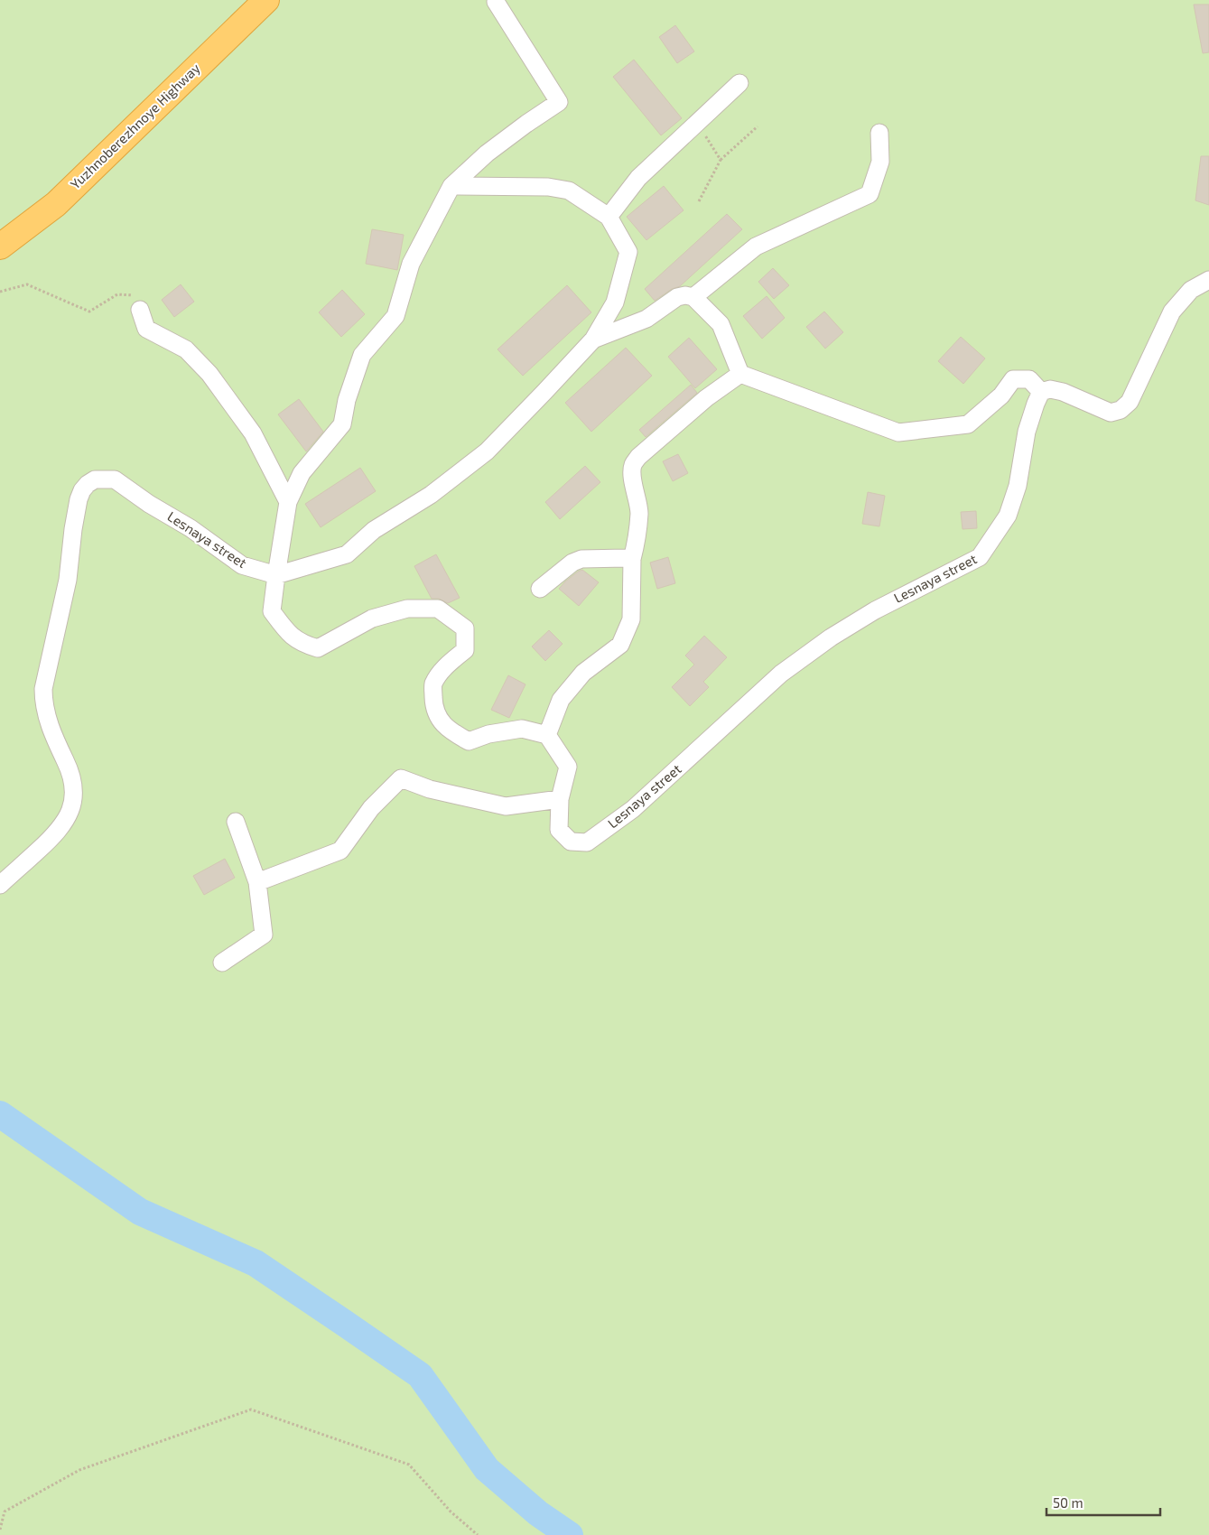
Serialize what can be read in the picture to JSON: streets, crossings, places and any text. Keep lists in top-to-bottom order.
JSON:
{
  "streets": {
    "highway": ["Yuzhnoberezhnoye Highway"],
    "street": ["Lesnaya street"]
  },
  "scale_bar": "50 m"
}
